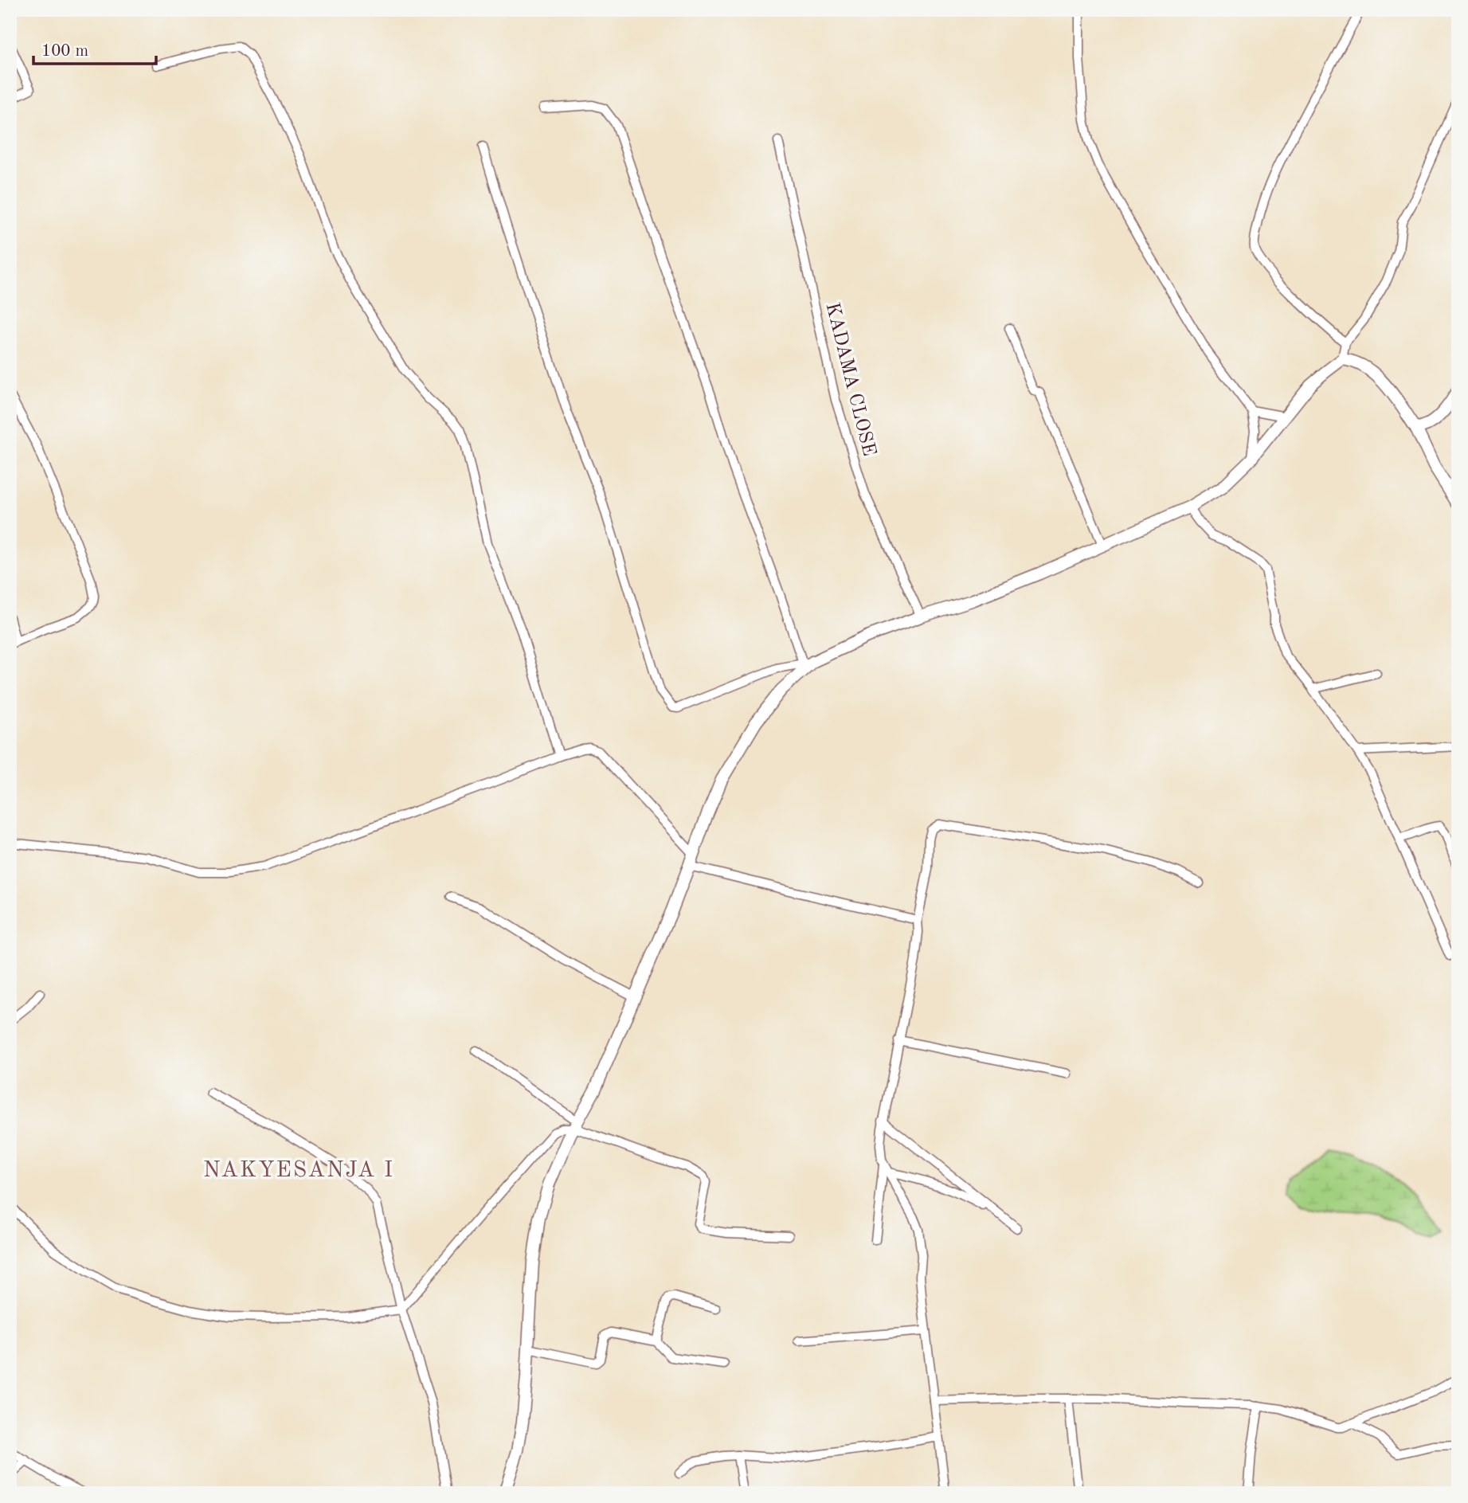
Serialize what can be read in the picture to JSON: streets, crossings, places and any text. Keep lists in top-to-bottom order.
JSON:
{
  "streets": {
    "street": ["KADAMA CLOSE"]
  },
  "districts": ["NAKYESANJA I"],
  "scale_bar": "100 m"
}
